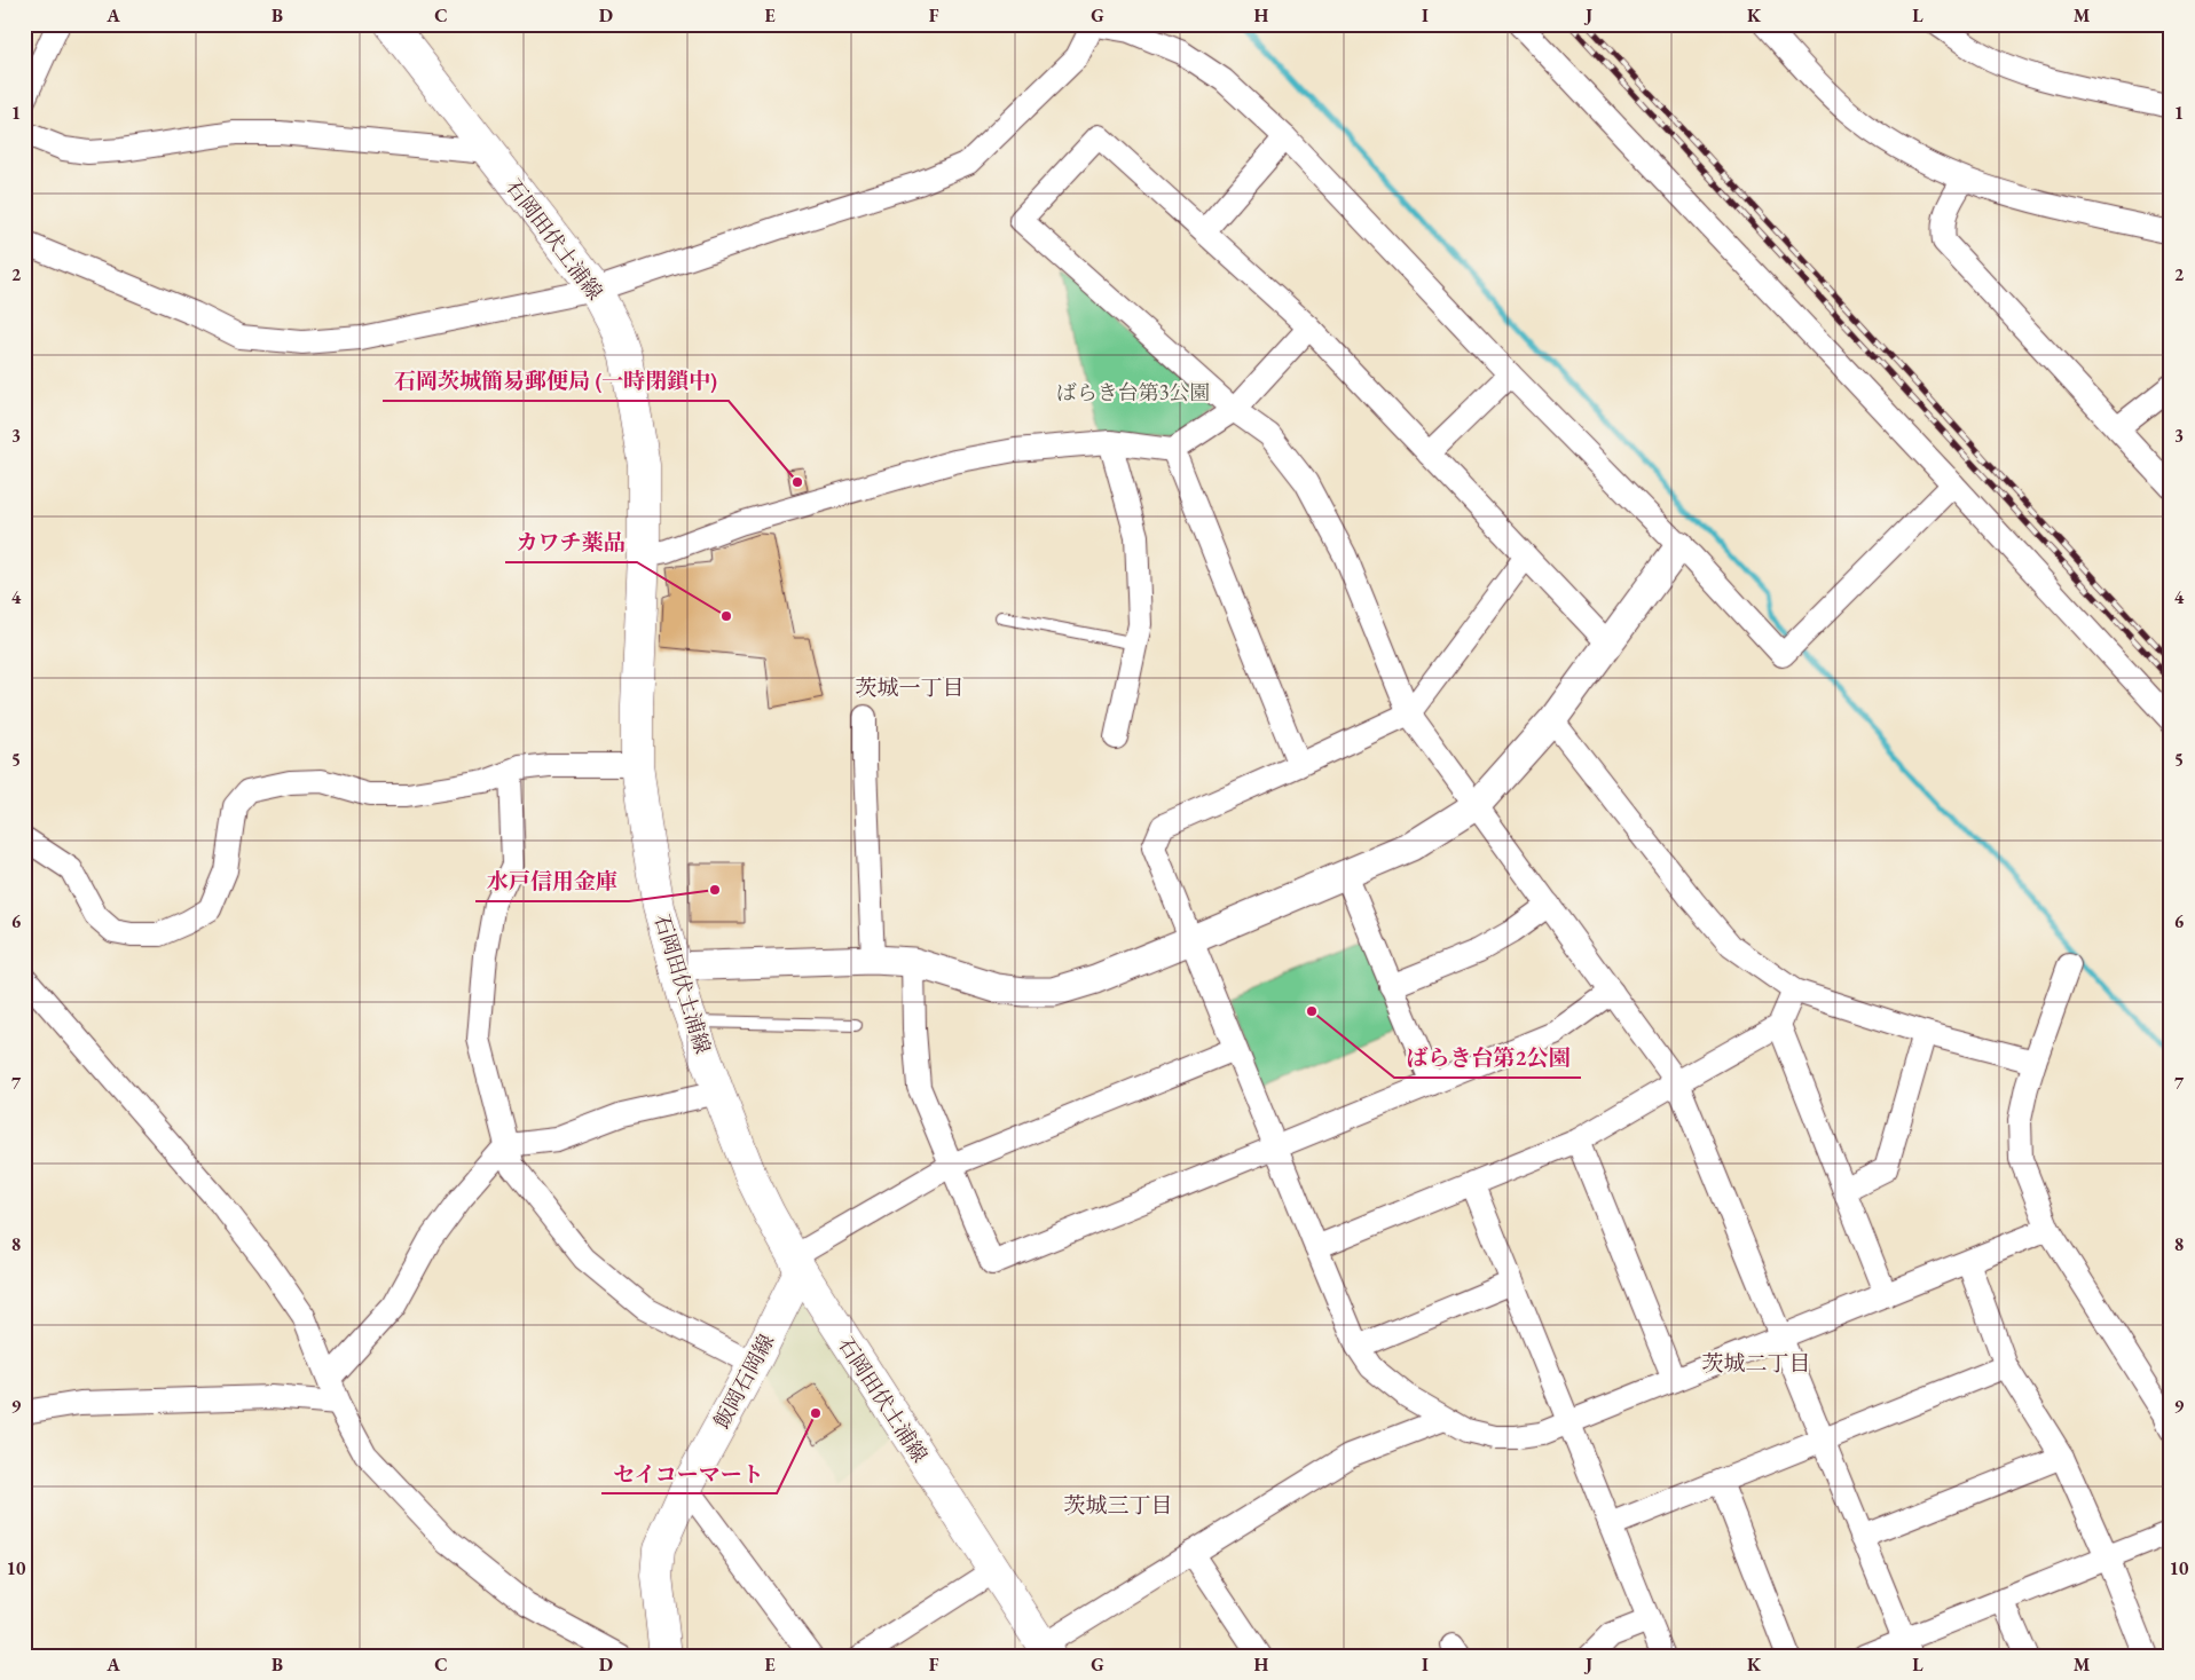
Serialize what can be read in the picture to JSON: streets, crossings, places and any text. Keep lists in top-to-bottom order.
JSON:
{
  "streets": {
    "main road": ["石岡田伏土浦線", "飯岡石岡線"]
  },
  "crossings": [
    ["石岡田伏土浦線", "飯岡石岡線"]
  ],
  "districts": ["茨城一丁目", "茨城二丁目", "茨城三丁目"],
  "parks": ["ばらき台第3公園"],
  "places": [
    "石岡茨城簡易郵便局 (一時閉鎖中)",
    "カワチ薬品",
    "水戸信用金庫",
    "ばらき台第2公園",
    "セイコーマート"
  ],
  "grid": {
    "columns": [
      "A",
      "B",
      "C",
      "D",
      "E",
      "F",
      "G",
      "H",
      "I",
      "J",
      "K",
      "L",
      "M"
    ],
    "rows": [
      "1",
      "2",
      "3",
      "4",
      "5",
      "6",
      "7",
      "8",
      "9",
      "10"
    ]
  }
}
